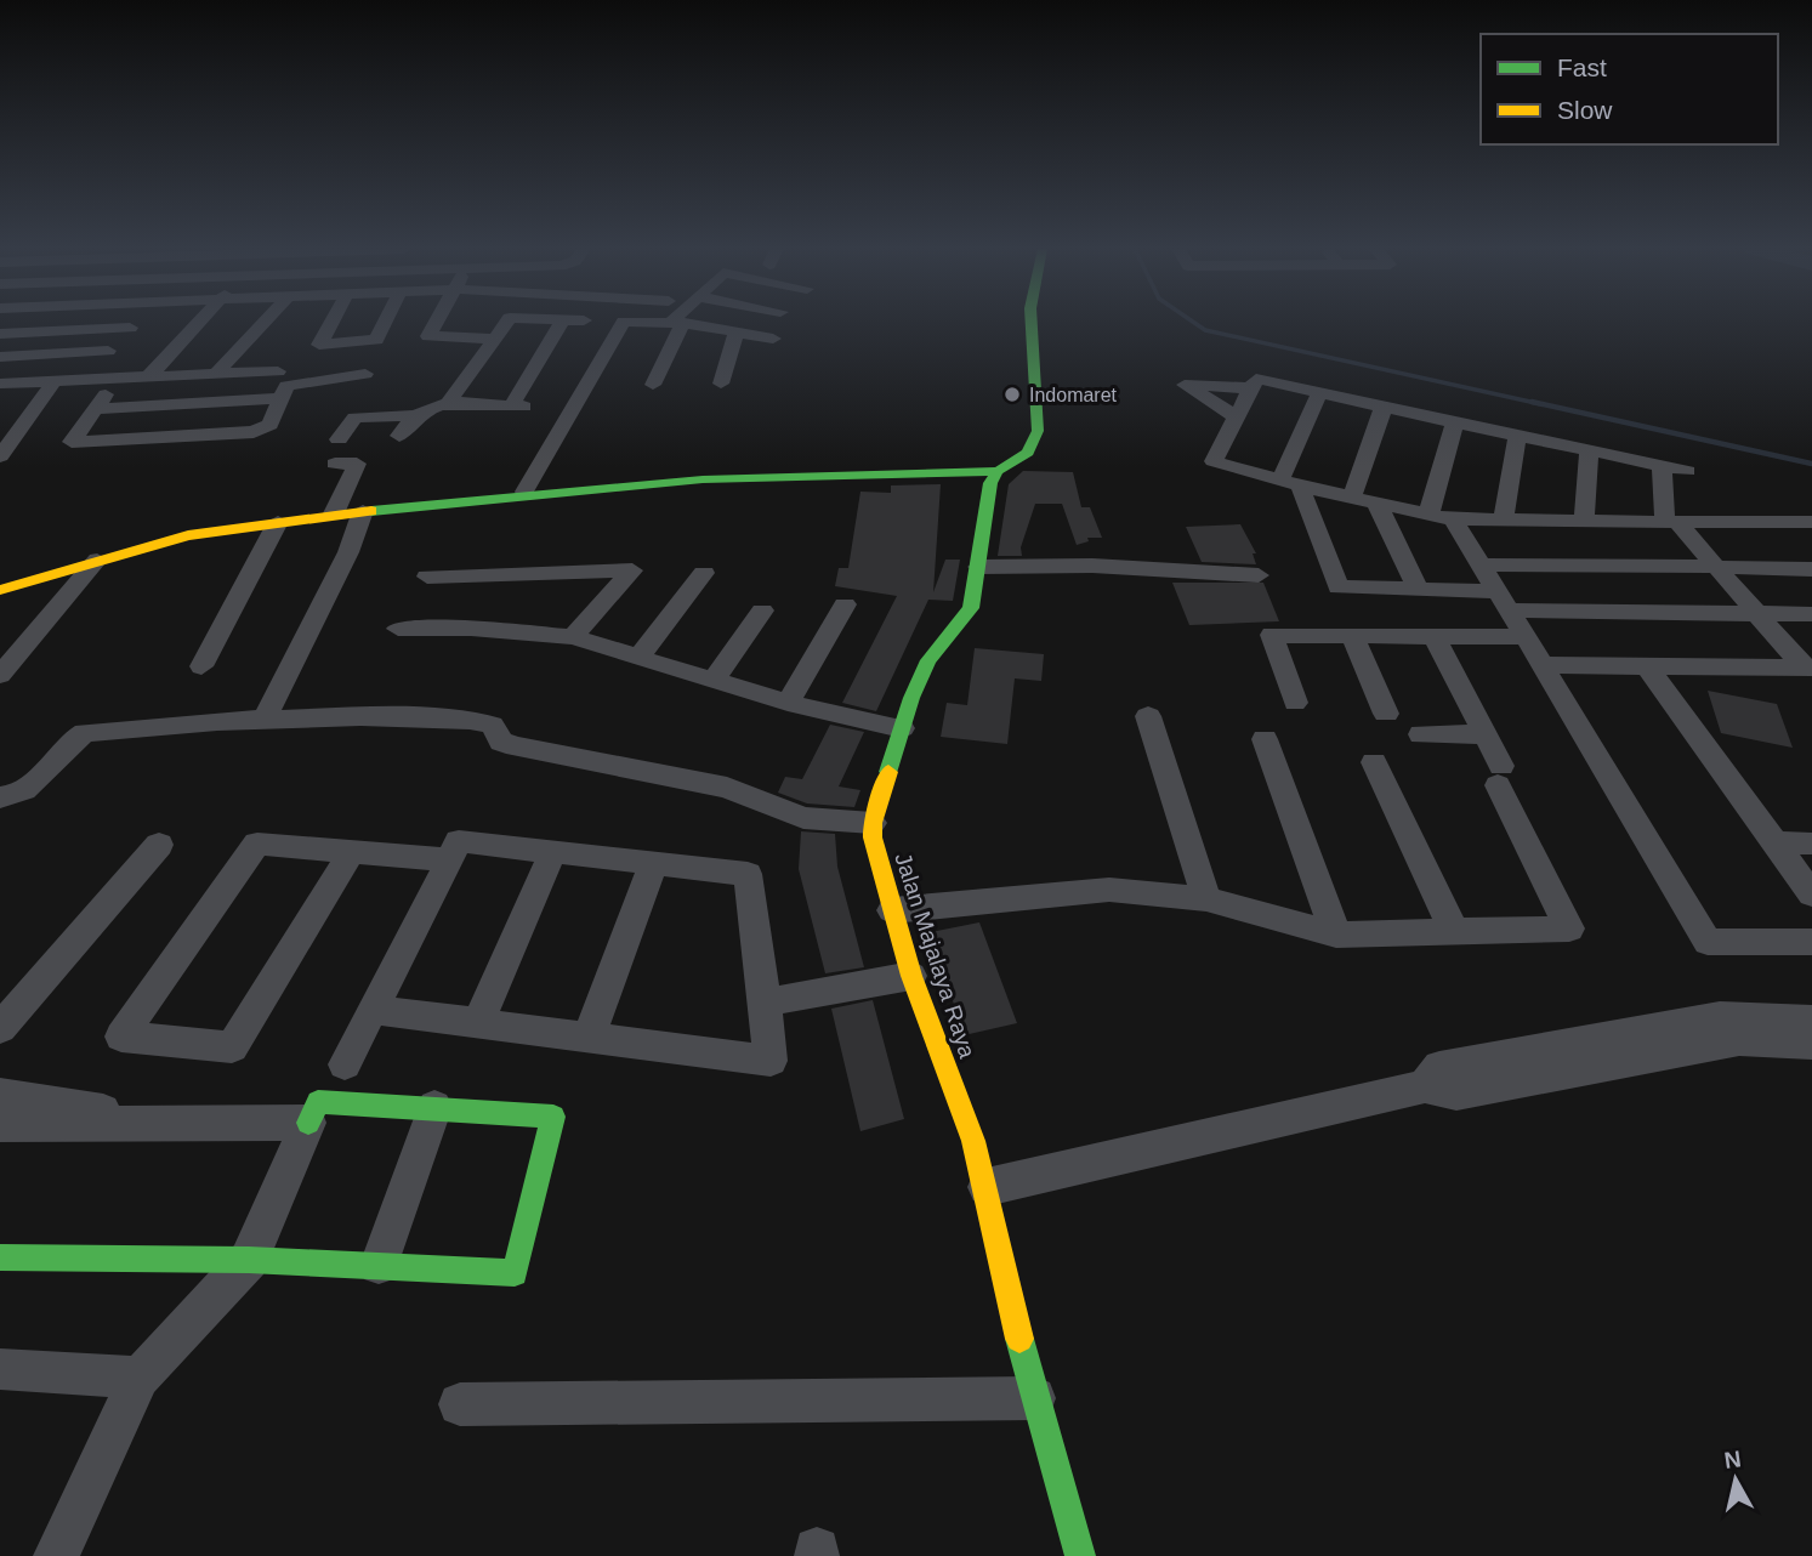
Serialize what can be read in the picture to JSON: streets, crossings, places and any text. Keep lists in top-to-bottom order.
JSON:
{
  "streets": {
    "street": ["Jalan Majalaya Raya"]
  },
  "places": ["Indomaret"],
  "legend": ["Fast", "Slow"],
  "north": "top"
}
